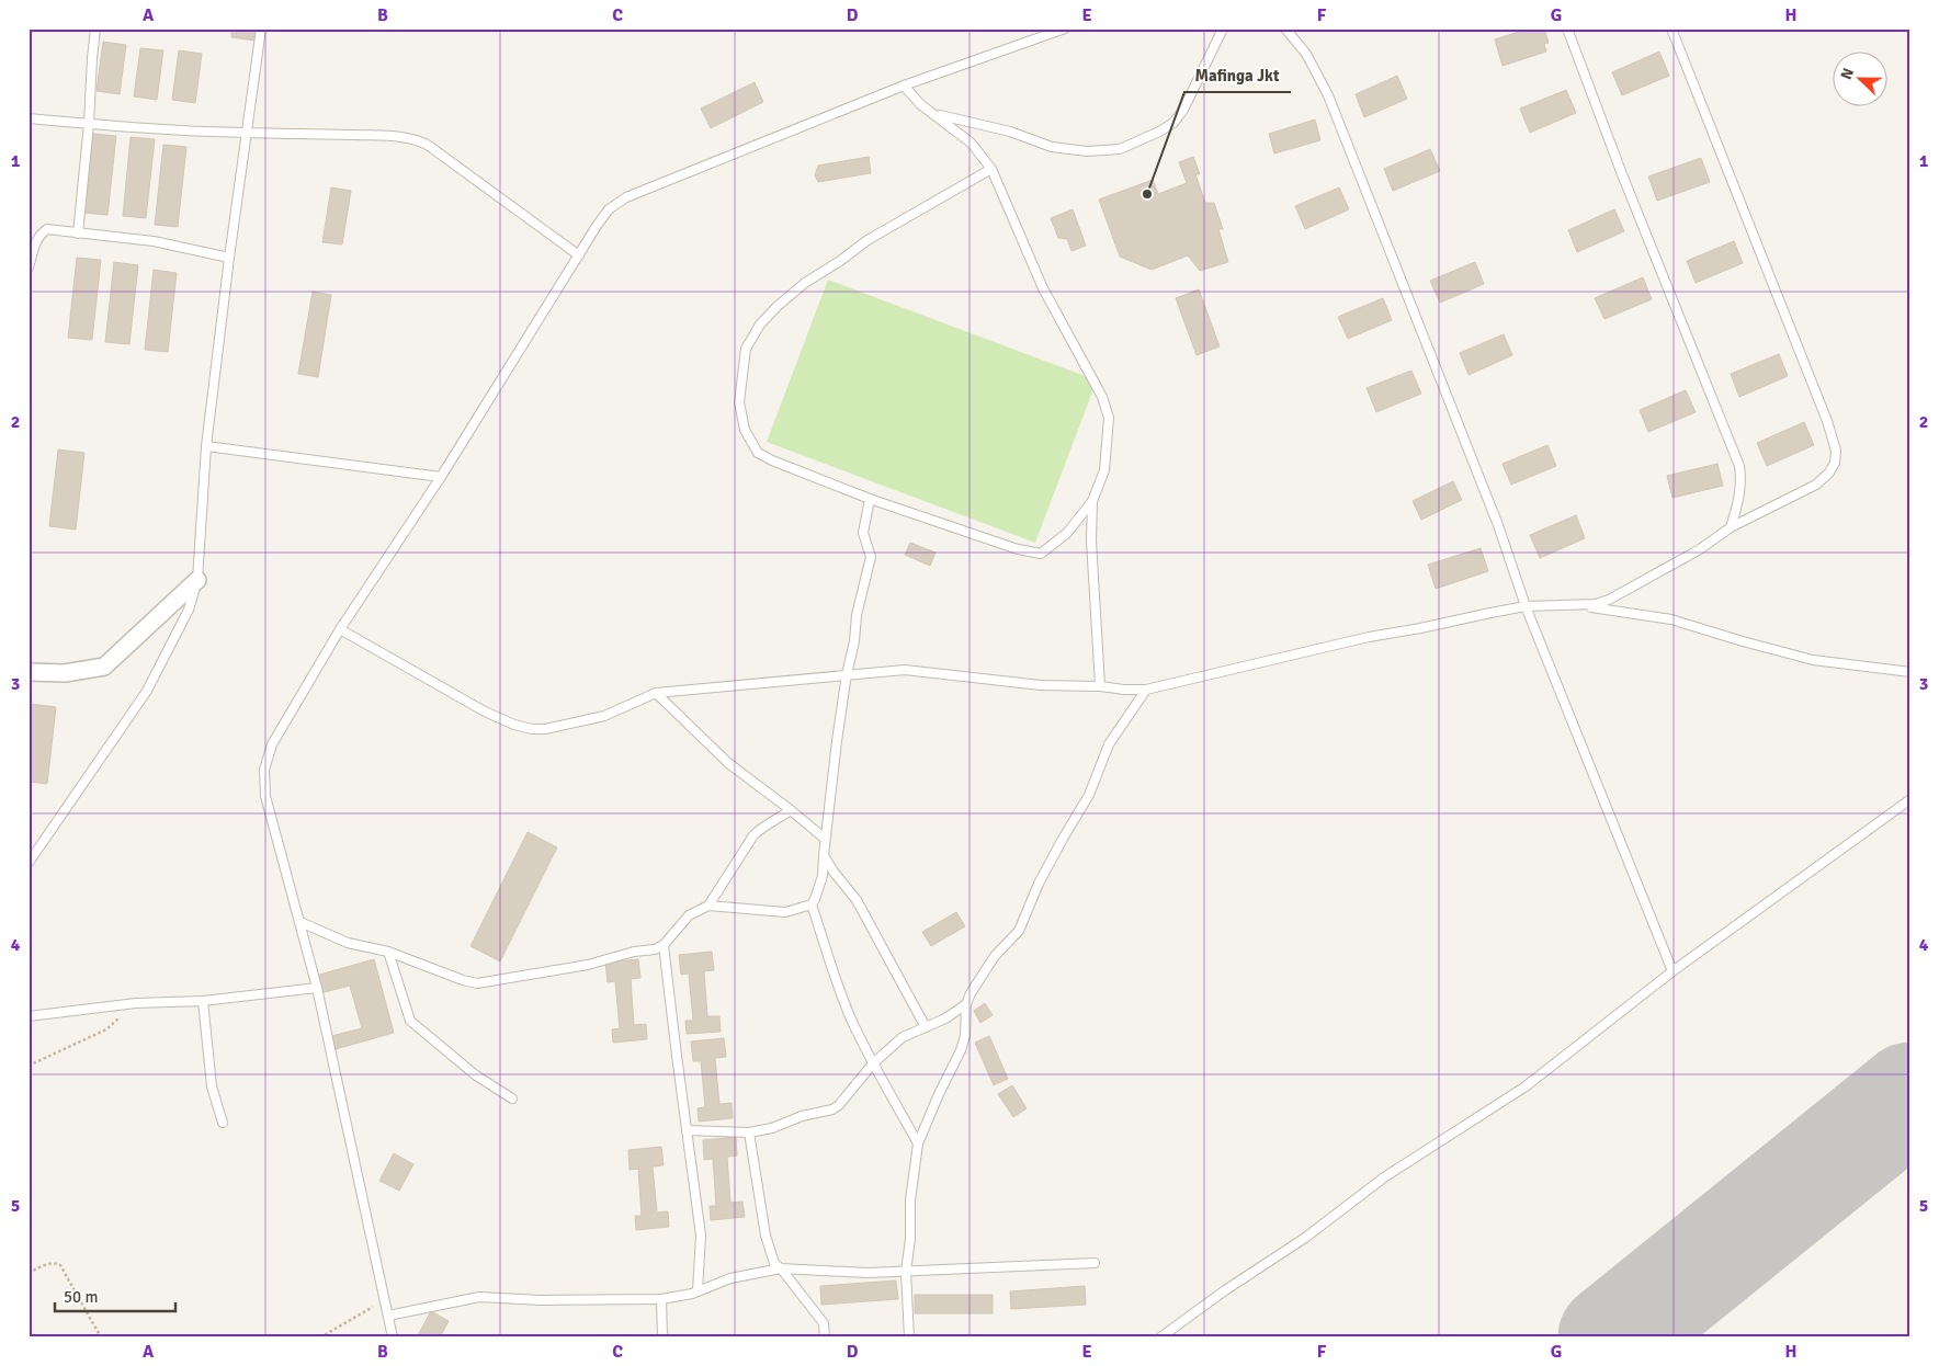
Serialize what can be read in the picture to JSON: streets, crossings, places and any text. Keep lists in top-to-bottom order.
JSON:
{
  "places": ["Mafinga Jkt"],
  "scale_bar": "50 m",
  "north": "left",
  "grid": {
    "columns": [
      "A",
      "B",
      "C",
      "D",
      "E",
      "F",
      "G",
      "H"
    ],
    "rows": [
      "1",
      "2",
      "3",
      "4",
      "5"
    ]
  }
}
